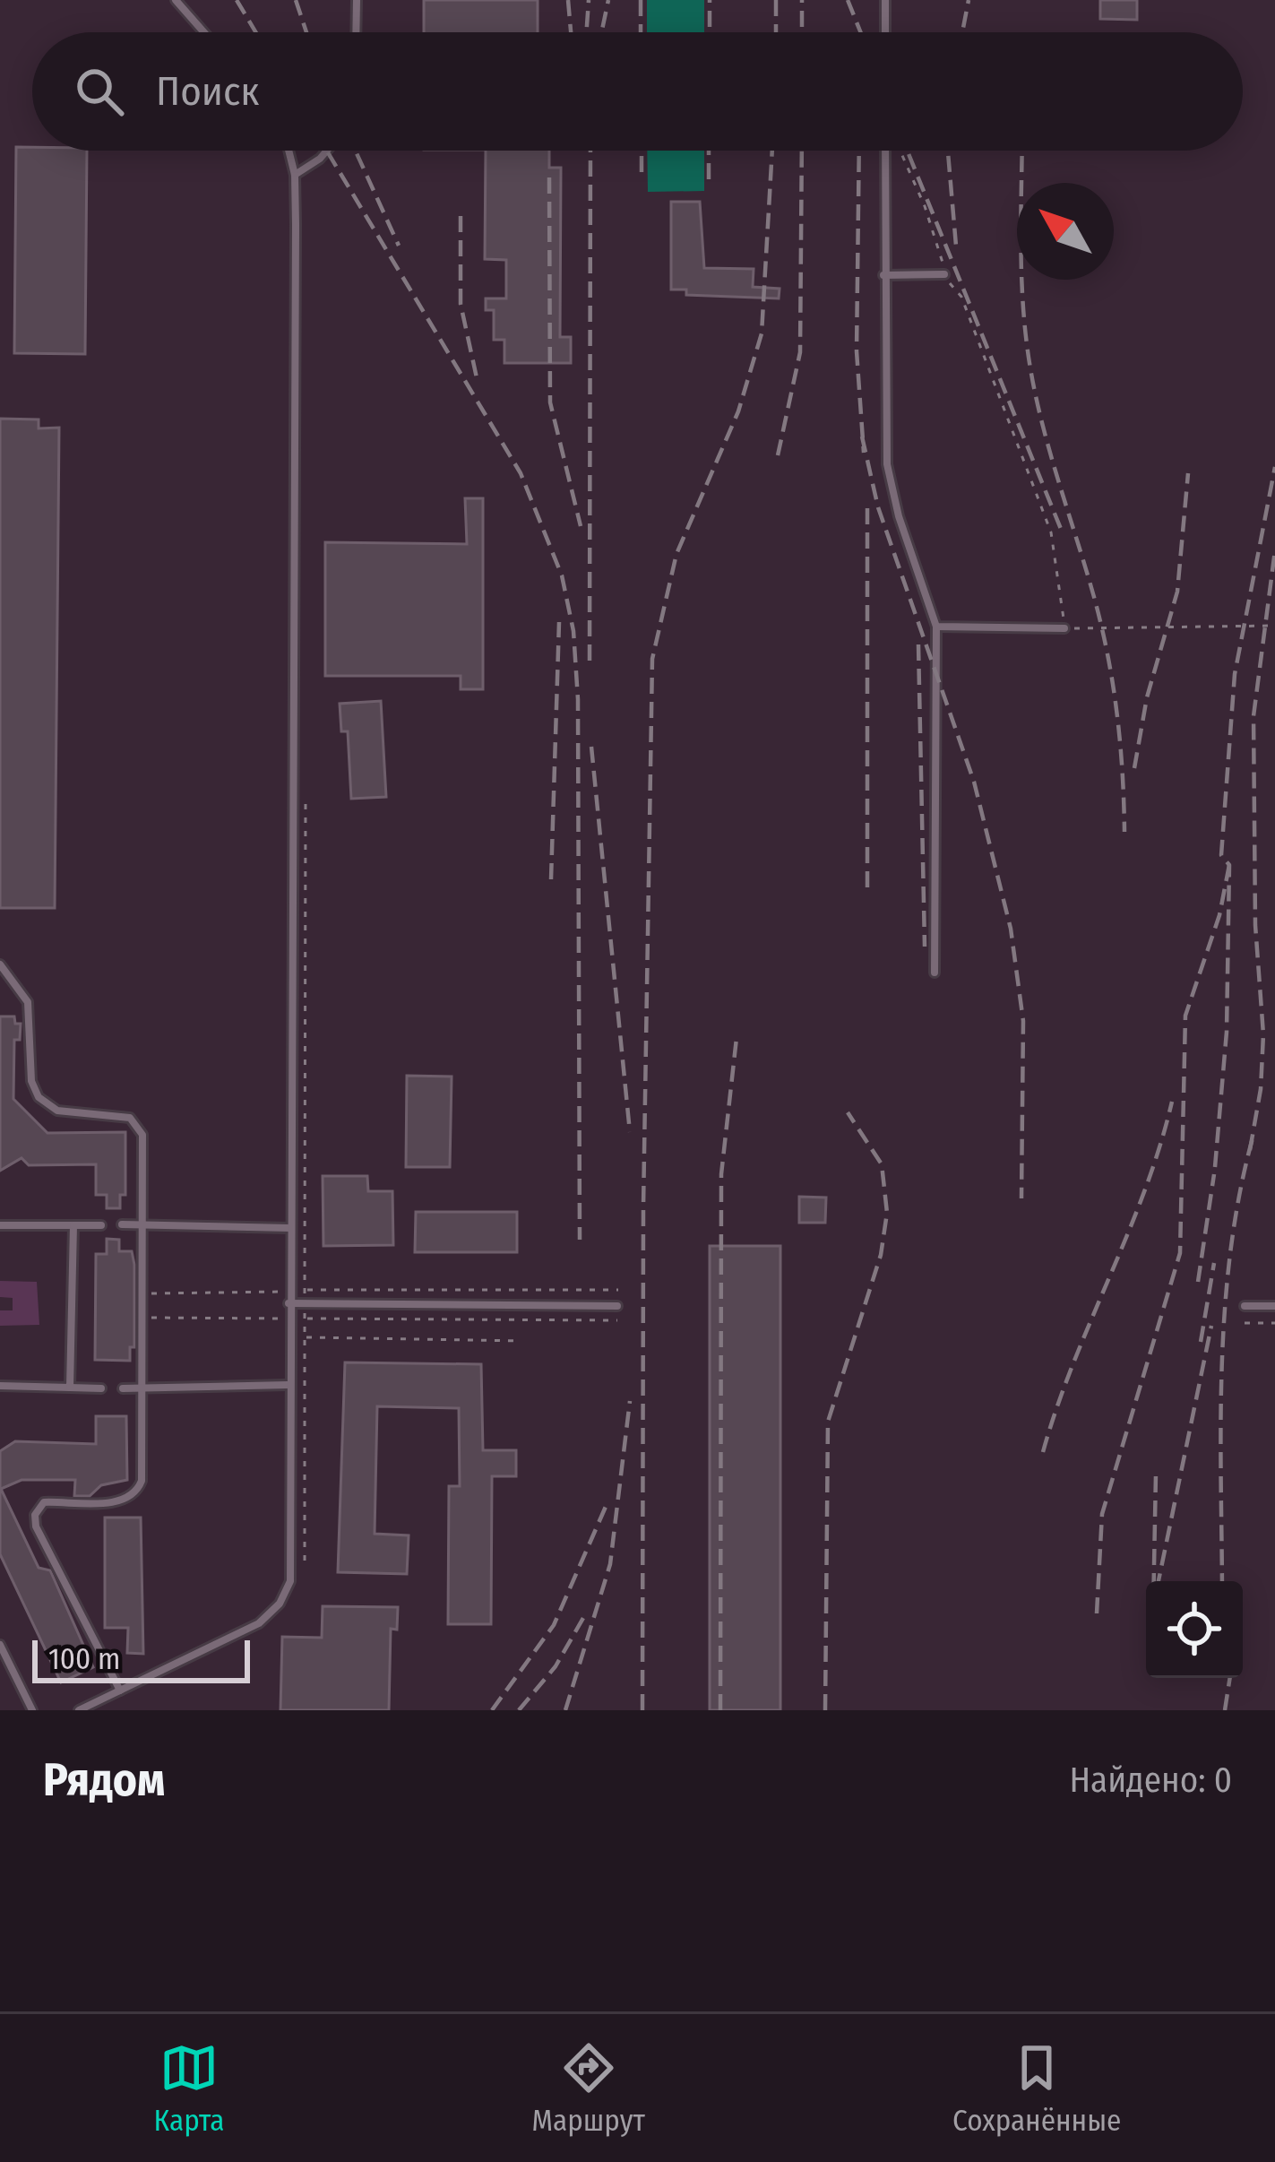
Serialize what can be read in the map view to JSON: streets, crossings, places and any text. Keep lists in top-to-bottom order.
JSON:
{
  "scale_bar": "100 m",
  "north": "top left",
  "page": {
    "search": "Поиск",
    "scale": "100 m",
    "heading": ["Рядом", "Найдено: 0"],
    "nav": ["Карта", "Маршрут", "Сохранённые"]
  }
}
